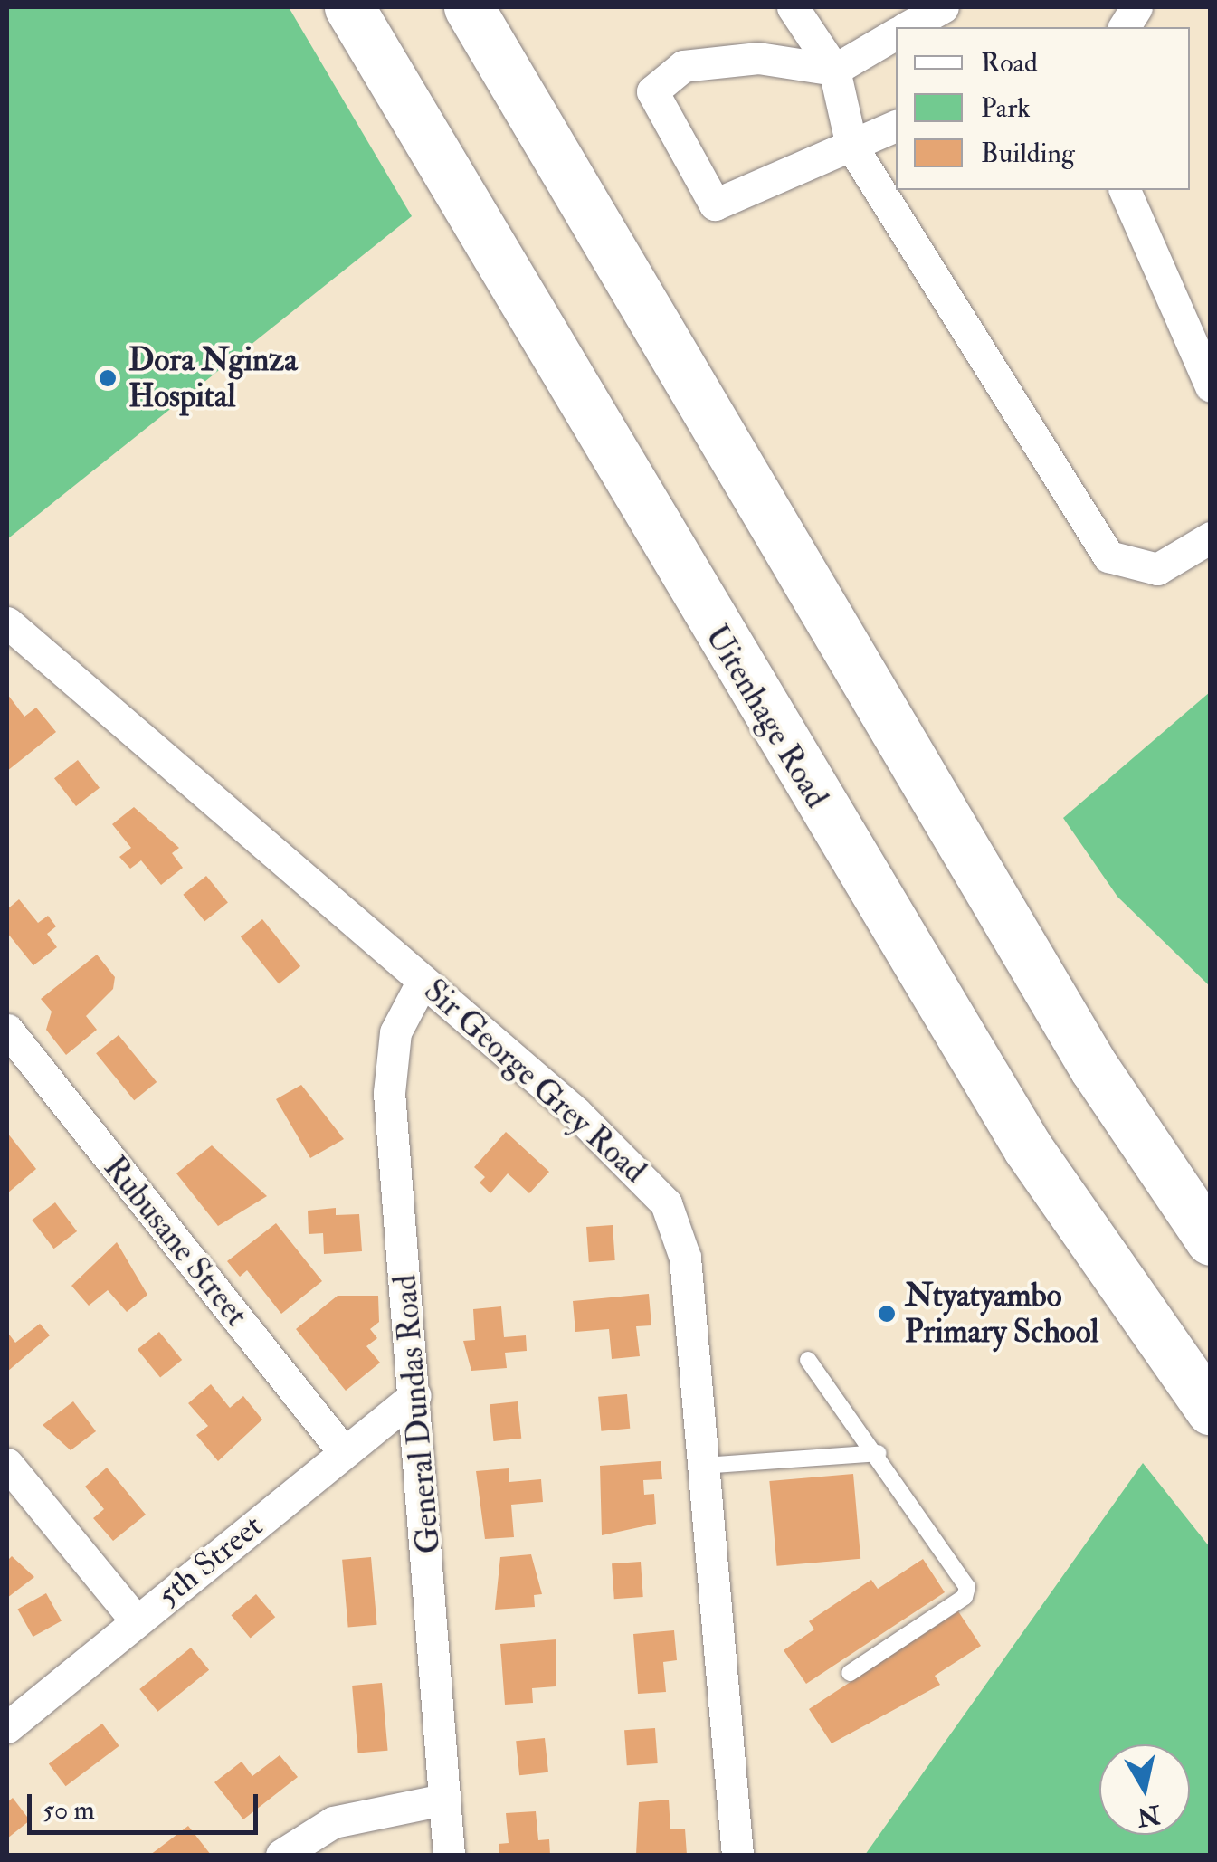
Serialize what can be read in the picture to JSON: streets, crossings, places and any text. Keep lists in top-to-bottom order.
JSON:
{
  "streets": {
    "main road": ["Uitenhage Road"],
    "street": [
      "Sir George Grey Road",
      "Rubusane Street",
      "General Dundas Road",
      "5th Street"
    ]
  },
  "crossings": [
    ["Sir George Grey Road", "General Dundas Road"],
    ["Rubusane Street", "5th Street"],
    ["General Dundas Road", "5th Street"]
  ],
  "places": ["Dora Nginza Hospital", "Ntyatyambo Primary School"],
  "legend": ["Road", "Park", "Building"],
  "scale_bar": "50 m",
  "north": "bottom"
}
